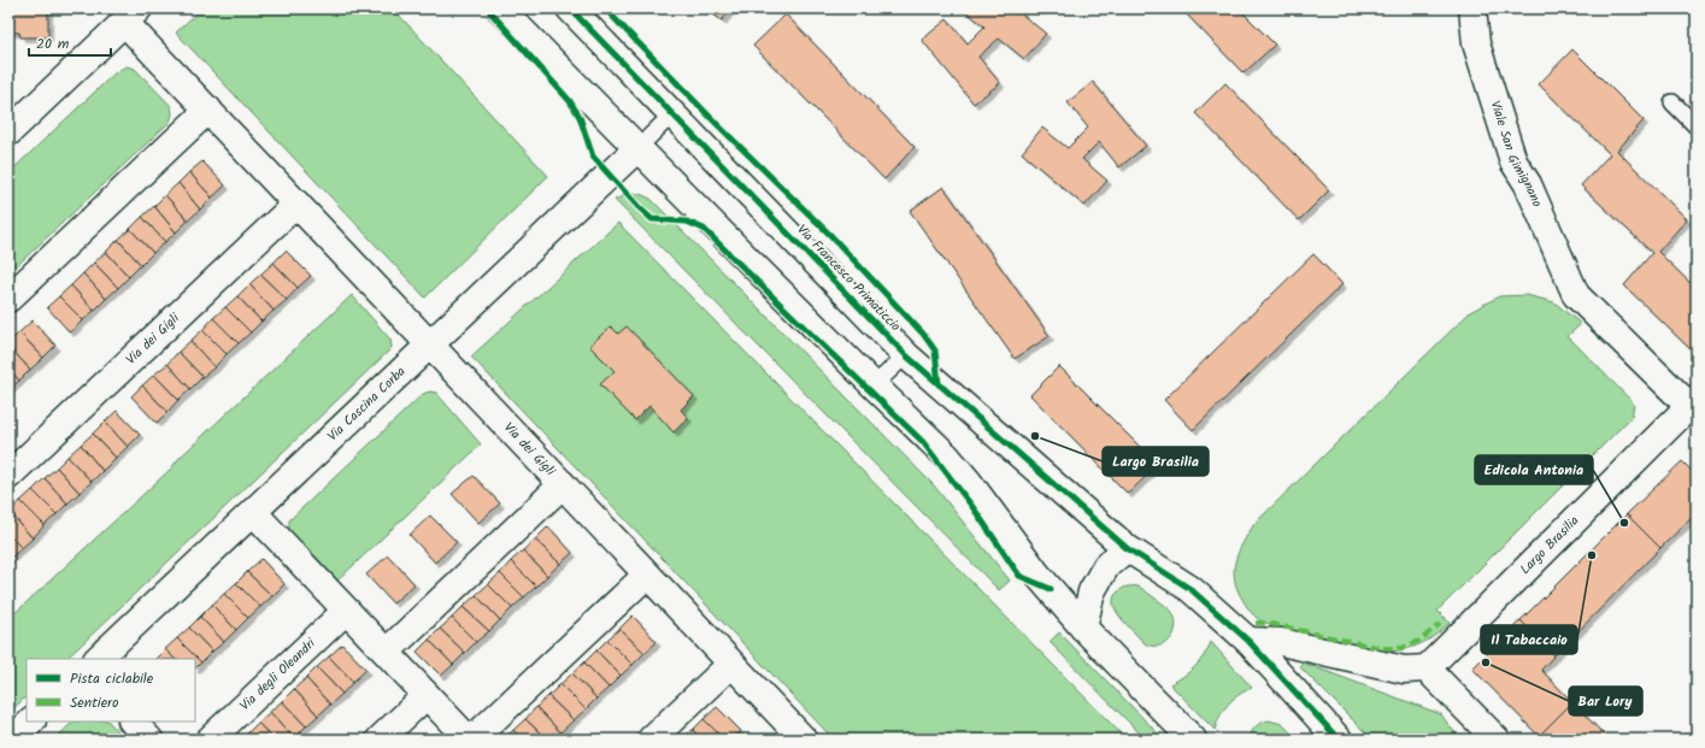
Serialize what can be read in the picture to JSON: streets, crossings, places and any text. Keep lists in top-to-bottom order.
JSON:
{
  "streets": {
    "street": [
      "Viale San Gimignano",
      "Via Francesco Primaticcio",
      "Via dei Gigli",
      "Via Cascina Corba",
      "Largo Brasilia",
      "Via degli Oleandri"
    ]
  },
  "crossings": [
    ["Viale San Gimignano", "Largo Brasilia"],
    ["Via dei Gigli", "Via Cascina Corba"]
  ],
  "places": [
    "Largo Brasilia",
    "Edicola Antonia",
    "Il Tabaccaio",
    "Bar Lory"
  ],
  "legend": ["Pista ciclabile", "Sentiero"],
  "scale_bar": "20 m"
}
